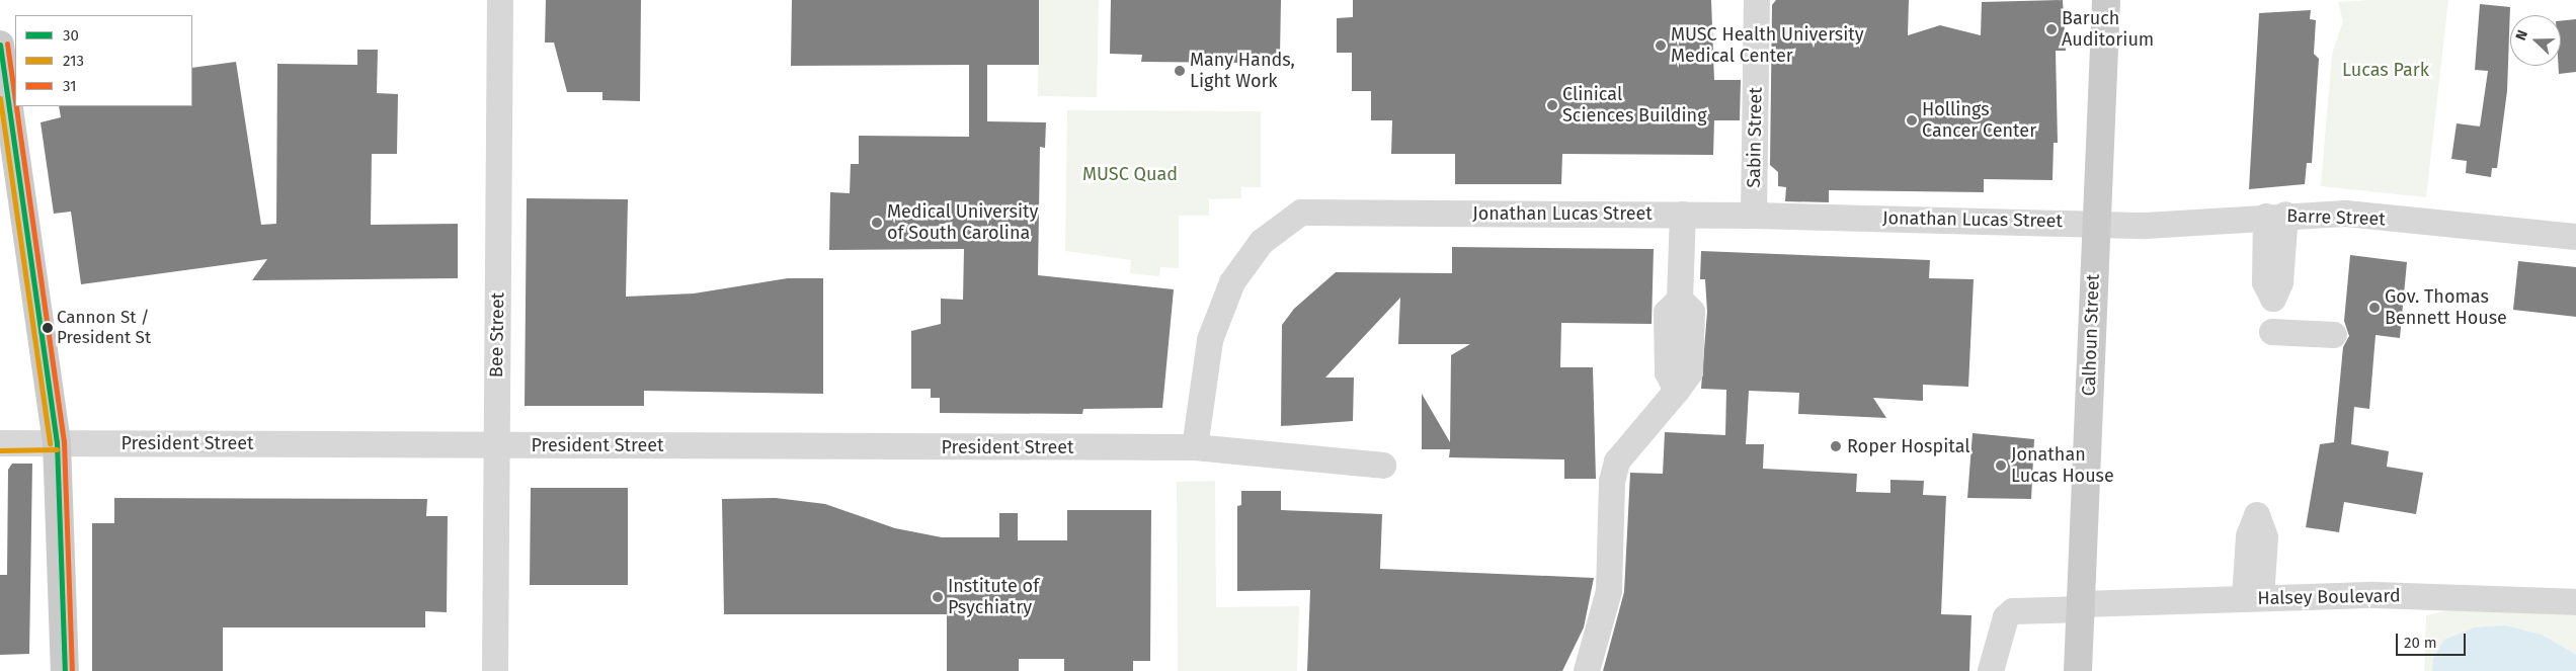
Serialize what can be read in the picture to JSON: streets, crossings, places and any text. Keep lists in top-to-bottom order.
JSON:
{
  "streets": {
    "main road": ["Calhoun Street"],
    "street": [
      "Sabin Street",
      "Jonathan Lucas Street",
      "Barre Street",
      "Bee Street",
      "President Street",
      "Halsey Boulevard"
    ]
  },
  "crossings": [
    ["Sabin Street", "Jonathan Lucas Street"],
    ["Jonathan Lucas Street", "Barre Street"],
    ["Jonathan Lucas Street", "Calhoun Street"],
    ["Jonathan Lucas Street", "President Street"],
    ["Barre Street", "Calhoun Street"],
    ["Bee Street", "President Street"],
    ["Calhoun Street", "Halsey Boulevard"]
  ],
  "parks": ["Lucas Park", "MUSC Quad"],
  "places": [
    "Baruch Auditorium",
    "MUSC Health University Medical Center",
    "Many Hands, Light Work",
    "Clinical Sciences Building",
    "Hollings Cancer Center",
    "Medical University of South Carolina",
    "Gov. Thomas Bennett House",
    "Cannon St / President St",
    "Roper Hospital",
    "Jonathan Lucas House",
    "Institute of Psychiatry"
  ],
  "lines": ["transit line 31", "transit line 30", "transit line 213"],
  "legend": ["30", "213", "31"],
  "scale_bar": "20 m",
  "north": "left"
}
